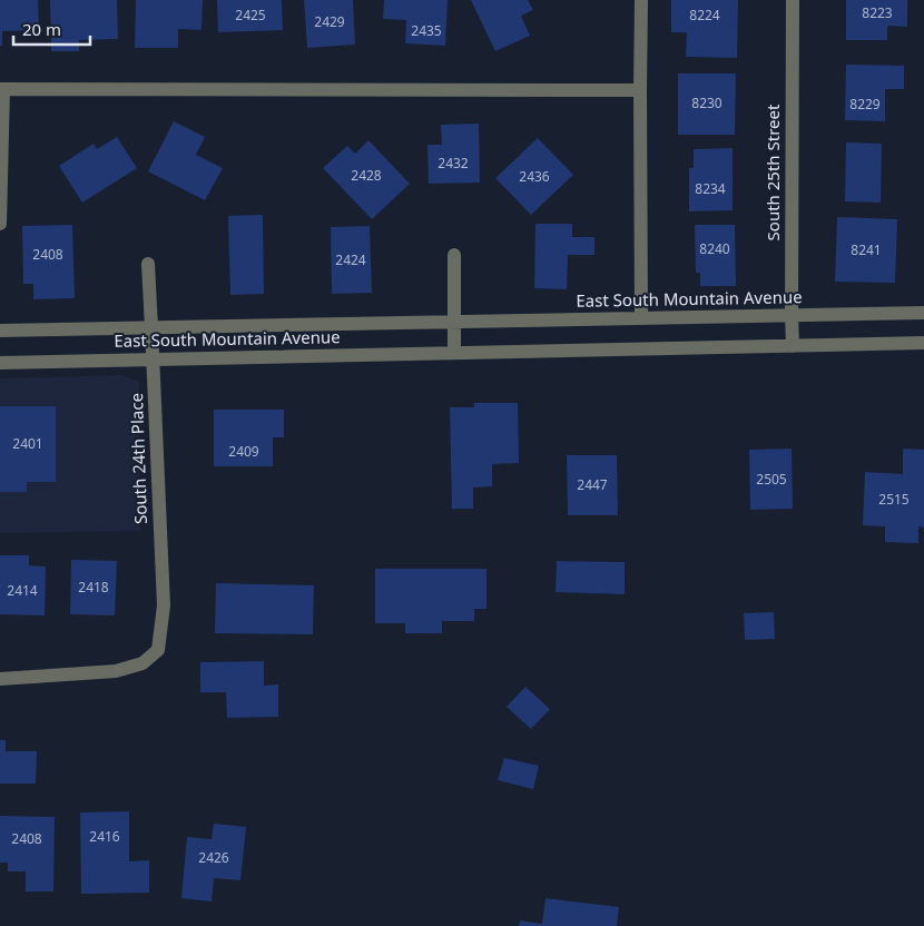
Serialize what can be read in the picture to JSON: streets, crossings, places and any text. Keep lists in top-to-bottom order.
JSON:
{
  "streets": {
    "street": ["South 25th Street", "East South Mountain Avenue", "South 24th Place"]
  },
  "crossings": [
    ["South 25th Street", "East South Mountain Avenue"],
    ["East South Mountain Avenue", "South 24th Place"]
  ],
  "house_numbers": [
    "8223",
    "2425",
    "8224",
    "2429",
    "2435",
    "8230",
    "8229",
    "2432",
    "2428",
    "2436",
    "8234",
    "8240",
    "8241",
    "2408",
    "2424",
    "2401",
    "2409",
    "2505",
    "2447",
    "2515",
    "2418",
    "2414",
    "2416",
    "2408",
    "2426"
  ],
  "scale_bar": "20 m"
}
